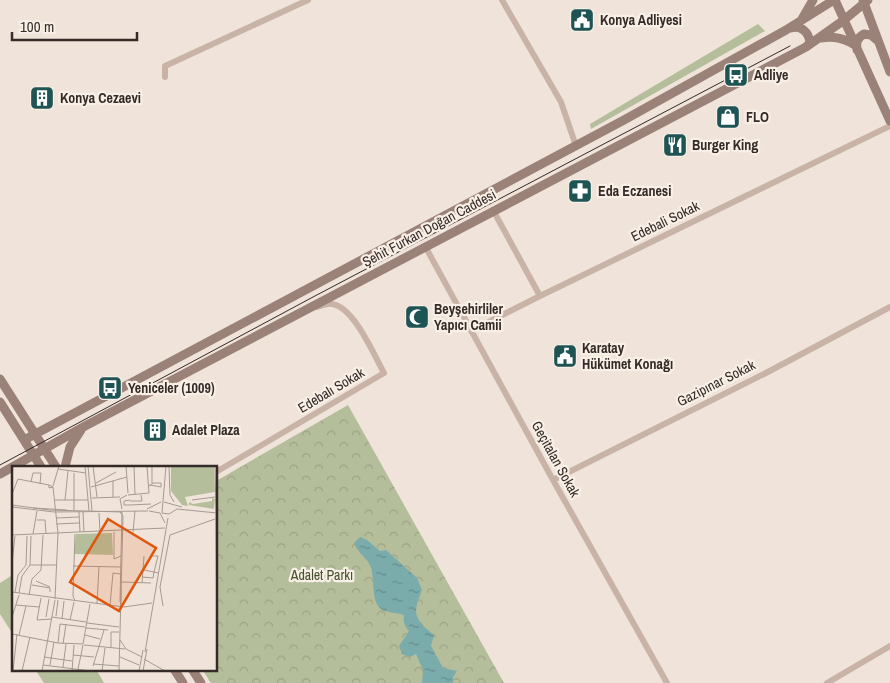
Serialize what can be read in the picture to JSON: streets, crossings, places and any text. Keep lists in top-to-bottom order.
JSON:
{
  "streets": {
    "street": [
      "Edebali Sokak",
      "Şehit Furkan Doğan Caddesi",
      "Gazipınar Sokak",
      "Edebalı Sokak",
      "Geçitalan Sokak"
    ]
  },
  "crossings": [
    ["Edebali Sokak", "Geçitalan Sokak"],
    ["Şehit Furkan Doğan Caddesi", "Edebalı Sokak"],
    ["Şehit Furkan Doğan Caddesi", "Geçitalan Sokak"],
    ["Gazipınar Sokak", "Geçitalan Sokak"]
  ],
  "parks": ["Adalet Parkı"],
  "places": {
    "public building": ["Konya Adliyesi", "Karatay Hükümet Konağı"],
    "bus stop": ["Adliye", "Yeniceler (1009)"],
    "building": ["Konya Cezaevi", "Adalet Plaza"],
    "shop": ["FLO"],
    "restaurant": ["Burger King"],
    "pharmacy": ["Eda Eczanesi"],
    "mosque": ["Beyşehirliler Yapıcı Camii"]
  },
  "scale_bar": "100 m"
}
